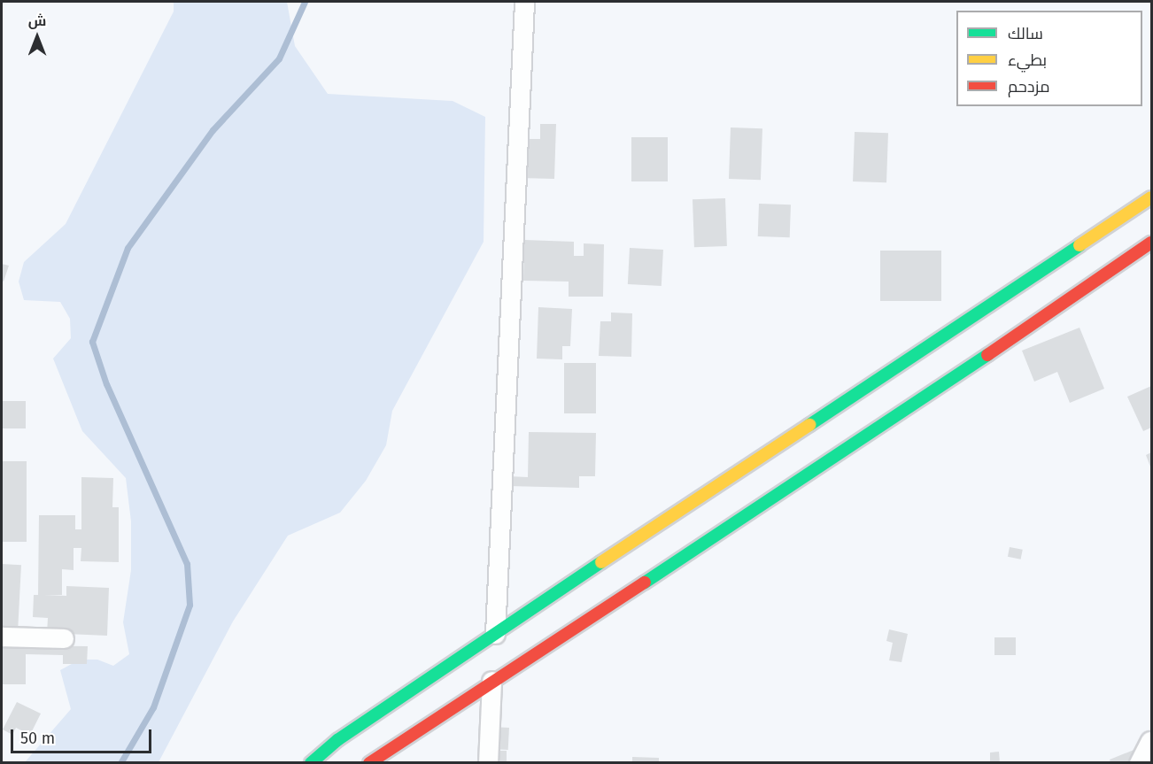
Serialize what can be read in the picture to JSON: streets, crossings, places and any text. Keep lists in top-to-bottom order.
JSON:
{
  "legend": ["سالك", "بطيء", "مزدحم"],
  "scale_bar": "50 m",
  "north": "top"
}
